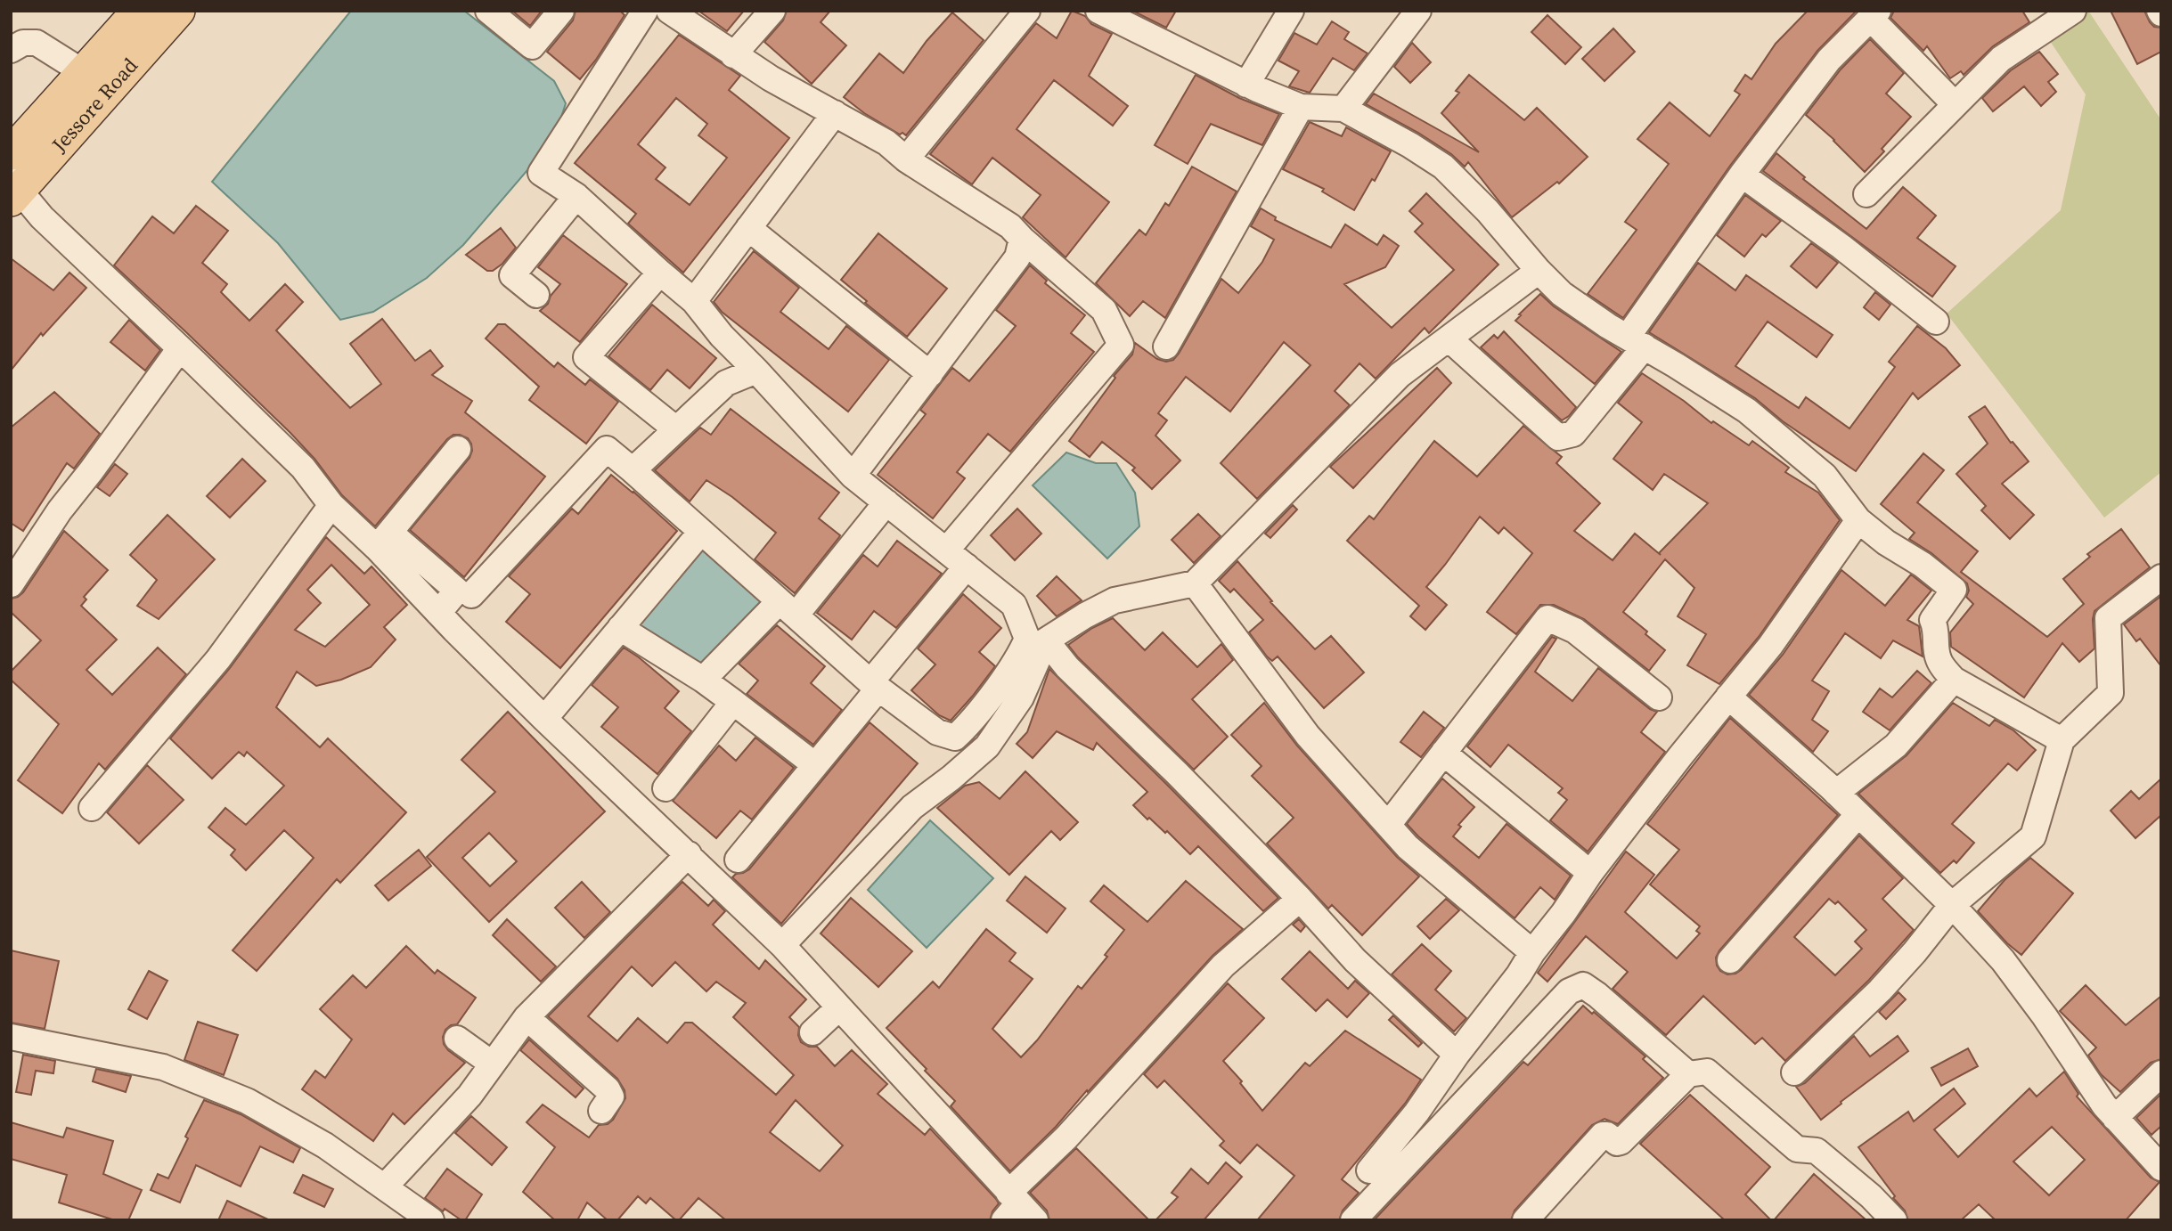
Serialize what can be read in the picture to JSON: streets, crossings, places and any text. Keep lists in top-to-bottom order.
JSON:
{
  "streets": {
    "main road": ["Jessore Road"]
  }
}
